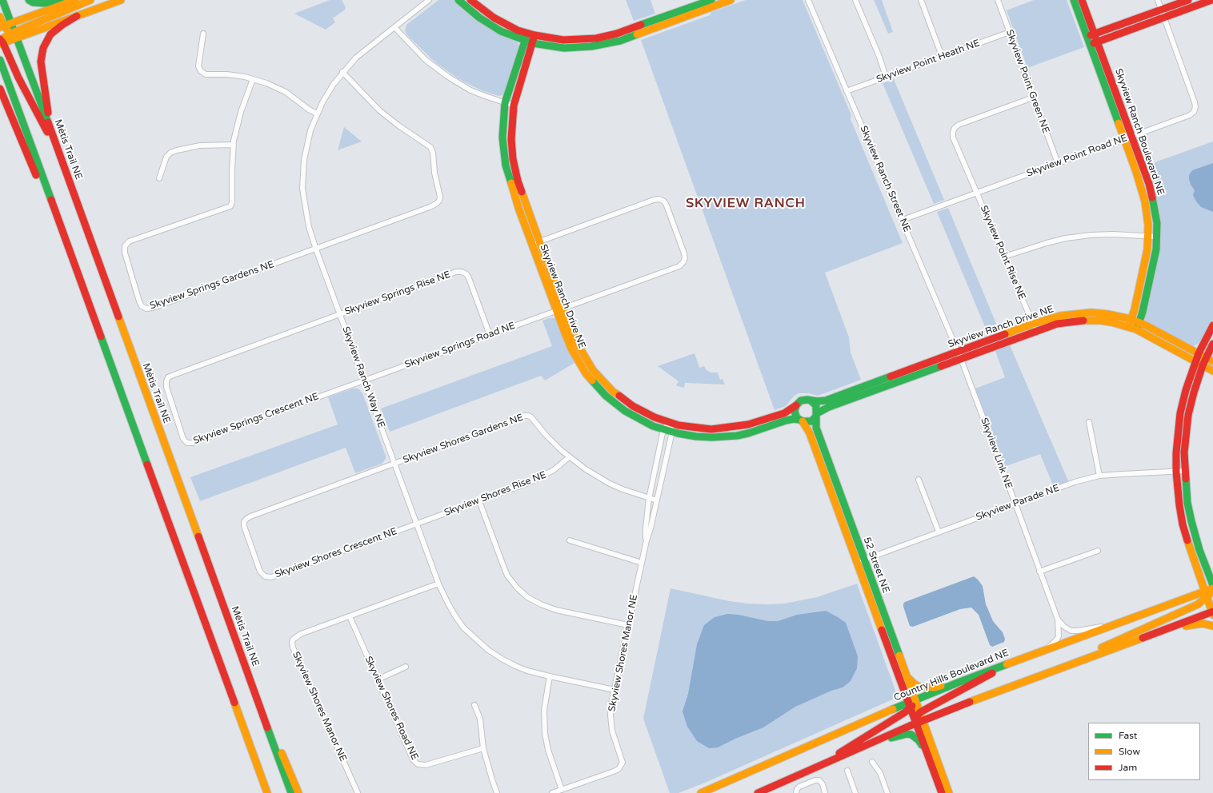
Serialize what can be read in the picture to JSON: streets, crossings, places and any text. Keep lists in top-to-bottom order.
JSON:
{
  "streets": {
    "street": [
      "Skyview Point Heath NE",
      "Skyview Point Green NE",
      "Skyview Ranch Boulevard NE",
      "Métis Trail NE",
      "Skyview Point Road NE",
      "Skyview Ranch Street NE",
      "Skyview Point Rise NE",
      "Skyview Springs Gardens NE",
      "Skyview Springs Rise NE",
      "Skyview Ranch Drive NE",
      "Skyview Springs Road NE",
      "Skyview Ranch Way NE",
      "Skyview Springs Crescent NE",
      "Skyview Shores Gardens NE",
      "Skyview Link NE",
      "Skyview Shores Rise NE",
      "Skyview Parade NE",
      "Skyview Shores Crescent NE",
      "52 Street NE",
      "Skyview Shores Manor NE",
      "Country Hills Boulevard NE",
      "Skyview Shores Road NE"
    ]
  },
  "crossings": [
    ["Skyview Point Heath NE", "Skyview Point Green NE"],
    ["Skyview Point Heath NE", "Skyview Ranch Street NE"],
    ["Skyview Point Green NE", "Skyview Point Road NE"],
    ["Skyview Point Green NE", "Skyview Point Rise NE"],
    ["Skyview Ranch Boulevard NE", "Skyview Point Road NE"],
    ["Skyview Ranch Boulevard NE", "Skyview Ranch Drive NE"],
    ["Skyview Point Road NE", "Skyview Ranch Street NE"],
    ["Skyview Point Road NE", "Skyview Point Rise NE"],
    ["Skyview Ranch Street NE", "Skyview Ranch Drive NE"],
    ["Skyview Ranch Street NE", "Skyview Link NE"],
    ["Skyview Point Rise NE", "Skyview Ranch Drive NE"],
    ["Skyview Springs Gardens NE", "Skyview Ranch Way NE"],
    ["Skyview Springs Rise NE", "Skyview Springs Road NE"],
    ["Skyview Springs Rise NE", "Skyview Ranch Way NE"],
    ["Skyview Springs Rise NE", "Skyview Springs Crescent NE"],
    ["Skyview Ranch Drive NE", "Skyview Springs Road NE"],
    ["Skyview Ranch Drive NE", "Skyview Link NE"],
    ["Skyview Ranch Drive NE", "52 Street NE"],
    ["Skyview Ranch Drive NE", "Skyview Shores Manor NE"],
    ["Skyview Springs Road NE", "Skyview Ranch Way NE"],
    ["Skyview Springs Road NE", "Skyview Springs Crescent NE"],
    ["Skyview Ranch Way NE", "Skyview Springs Crescent NE"],
    ["Skyview Ranch Way NE", "Skyview Shores Gardens NE"],
    ["Skyview Ranch Way NE", "Skyview Shores Rise NE"],
    ["Skyview Ranch Way NE", "Skyview Shores Crescent NE"],
    ["Skyview Ranch Way NE", "Skyview Shores Manor NE"],
    ["Skyview Shores Gardens NE", "Skyview Shores Rise NE"],
    ["Skyview Shores Gardens NE", "Skyview Shores Crescent NE"],
    ["Skyview Shores Gardens NE", "Skyview Shores Manor NE"],
    ["Skyview Link NE", "Skyview Parade NE"],
    ["Skyview Link NE", "Country Hills Boulevard NE"],
    ["Skyview Shores Rise NE", "Skyview Shores Crescent NE"],
    ["Skyview Parade NE", "52 Street NE"],
    ["52 Street NE", "Country Hills Boulevard NE"],
    ["Skyview Shores Manor NE", "Skyview Shores Road NE"]
  ],
  "districts": ["SKYVIEW RANCH"],
  "legend": ["Fast", "Slow", "Jam"]
}
